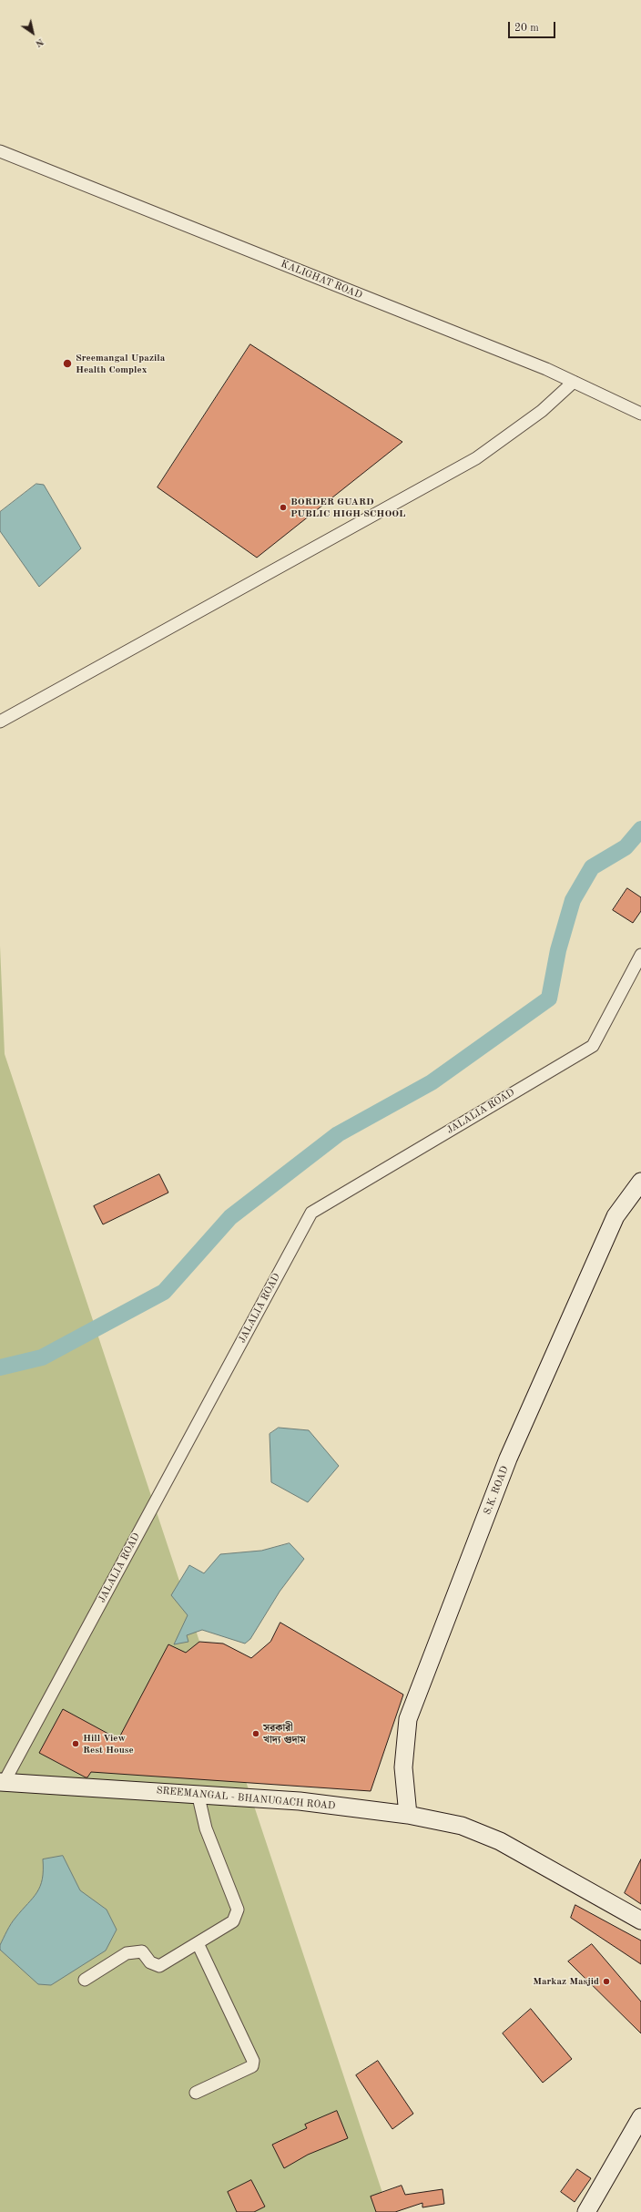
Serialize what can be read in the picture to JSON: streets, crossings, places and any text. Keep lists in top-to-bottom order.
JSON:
{
  "streets": {
    "main road": ["S.K. ROAD", "SREEMANGAL - BHANUGACH ROAD"],
    "street": ["KALIGHAT ROAD", "JALALIA ROAD"]
  },
  "crossings": [
    ["JALALIA ROAD", "SREEMANGAL - BHANUGACH ROAD"],
    ["S.K. ROAD", "SREEMANGAL - BHANUGACH ROAD"]
  ],
  "places": [
    "Sreemangal Upazila Health Complex",
    "BORDER GUARD PUBLIC HIGH SCHOOL",
    "সরকারী খাদ্য গুদাম",
    "Hill View Rest House",
    "Markaz Masjid"
  ],
  "scale_bar": "20 m",
  "north": "bottom right"
}
